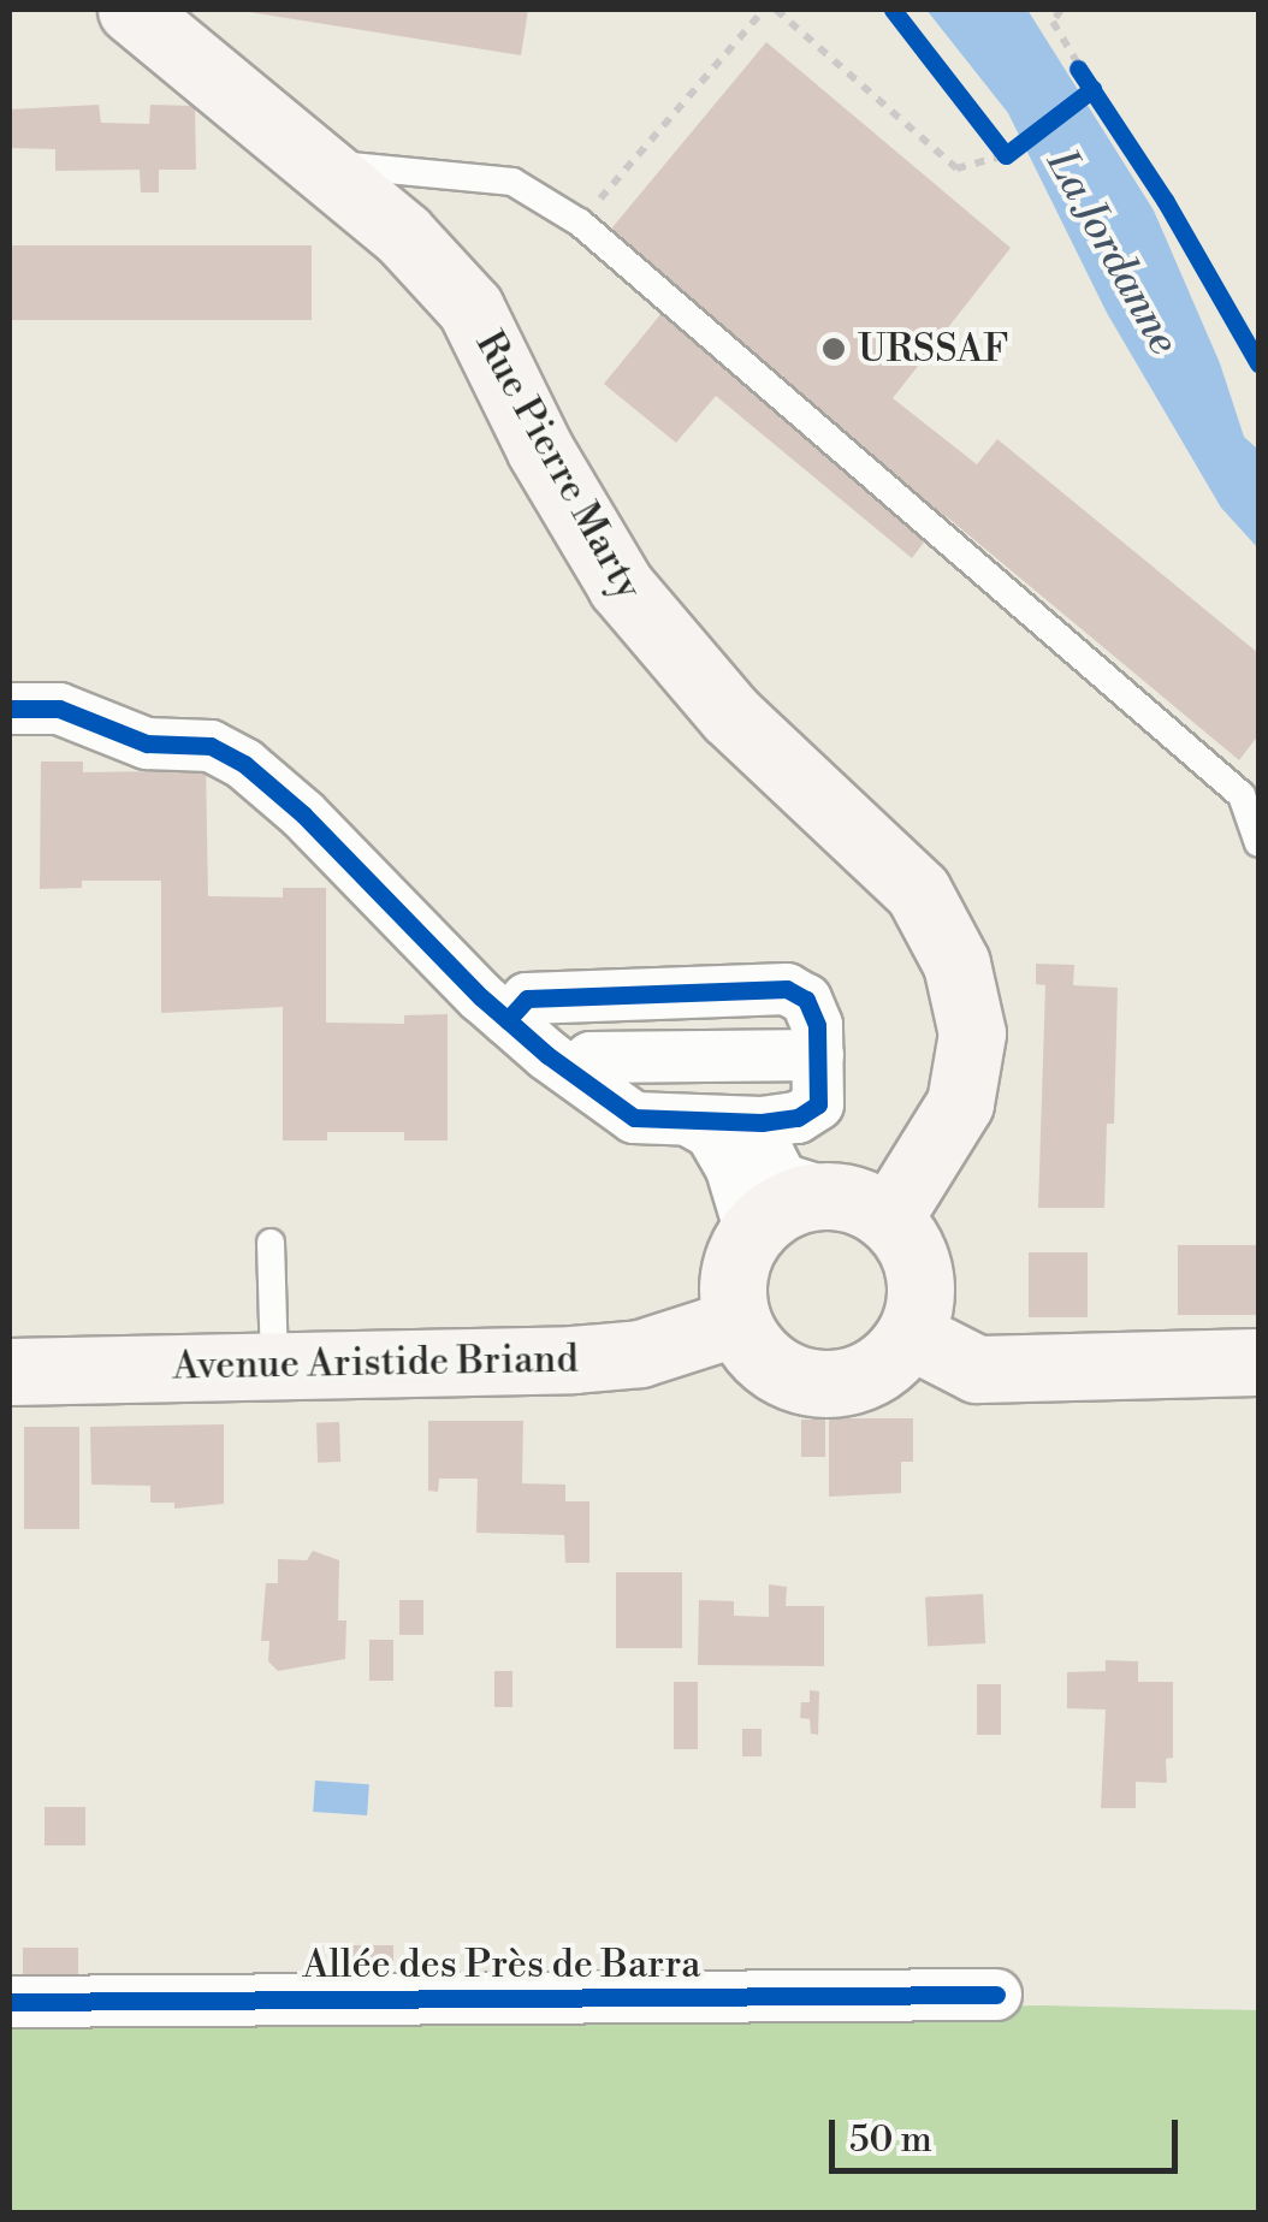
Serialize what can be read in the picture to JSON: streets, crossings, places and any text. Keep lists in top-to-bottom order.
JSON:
{
  "streets": {
    "main road": ["Rue Pierre Marty", "Avenue Aristide Briand"],
    "street": ["Allée des Près de Barra"]
  },
  "crossings": [
    ["Rue Pierre Marty", "Avenue Aristide Briand"]
  ],
  "water": ["La Jordanne"],
  "places": ["URSSAF"],
  "scale_bar": "50 m"
}
